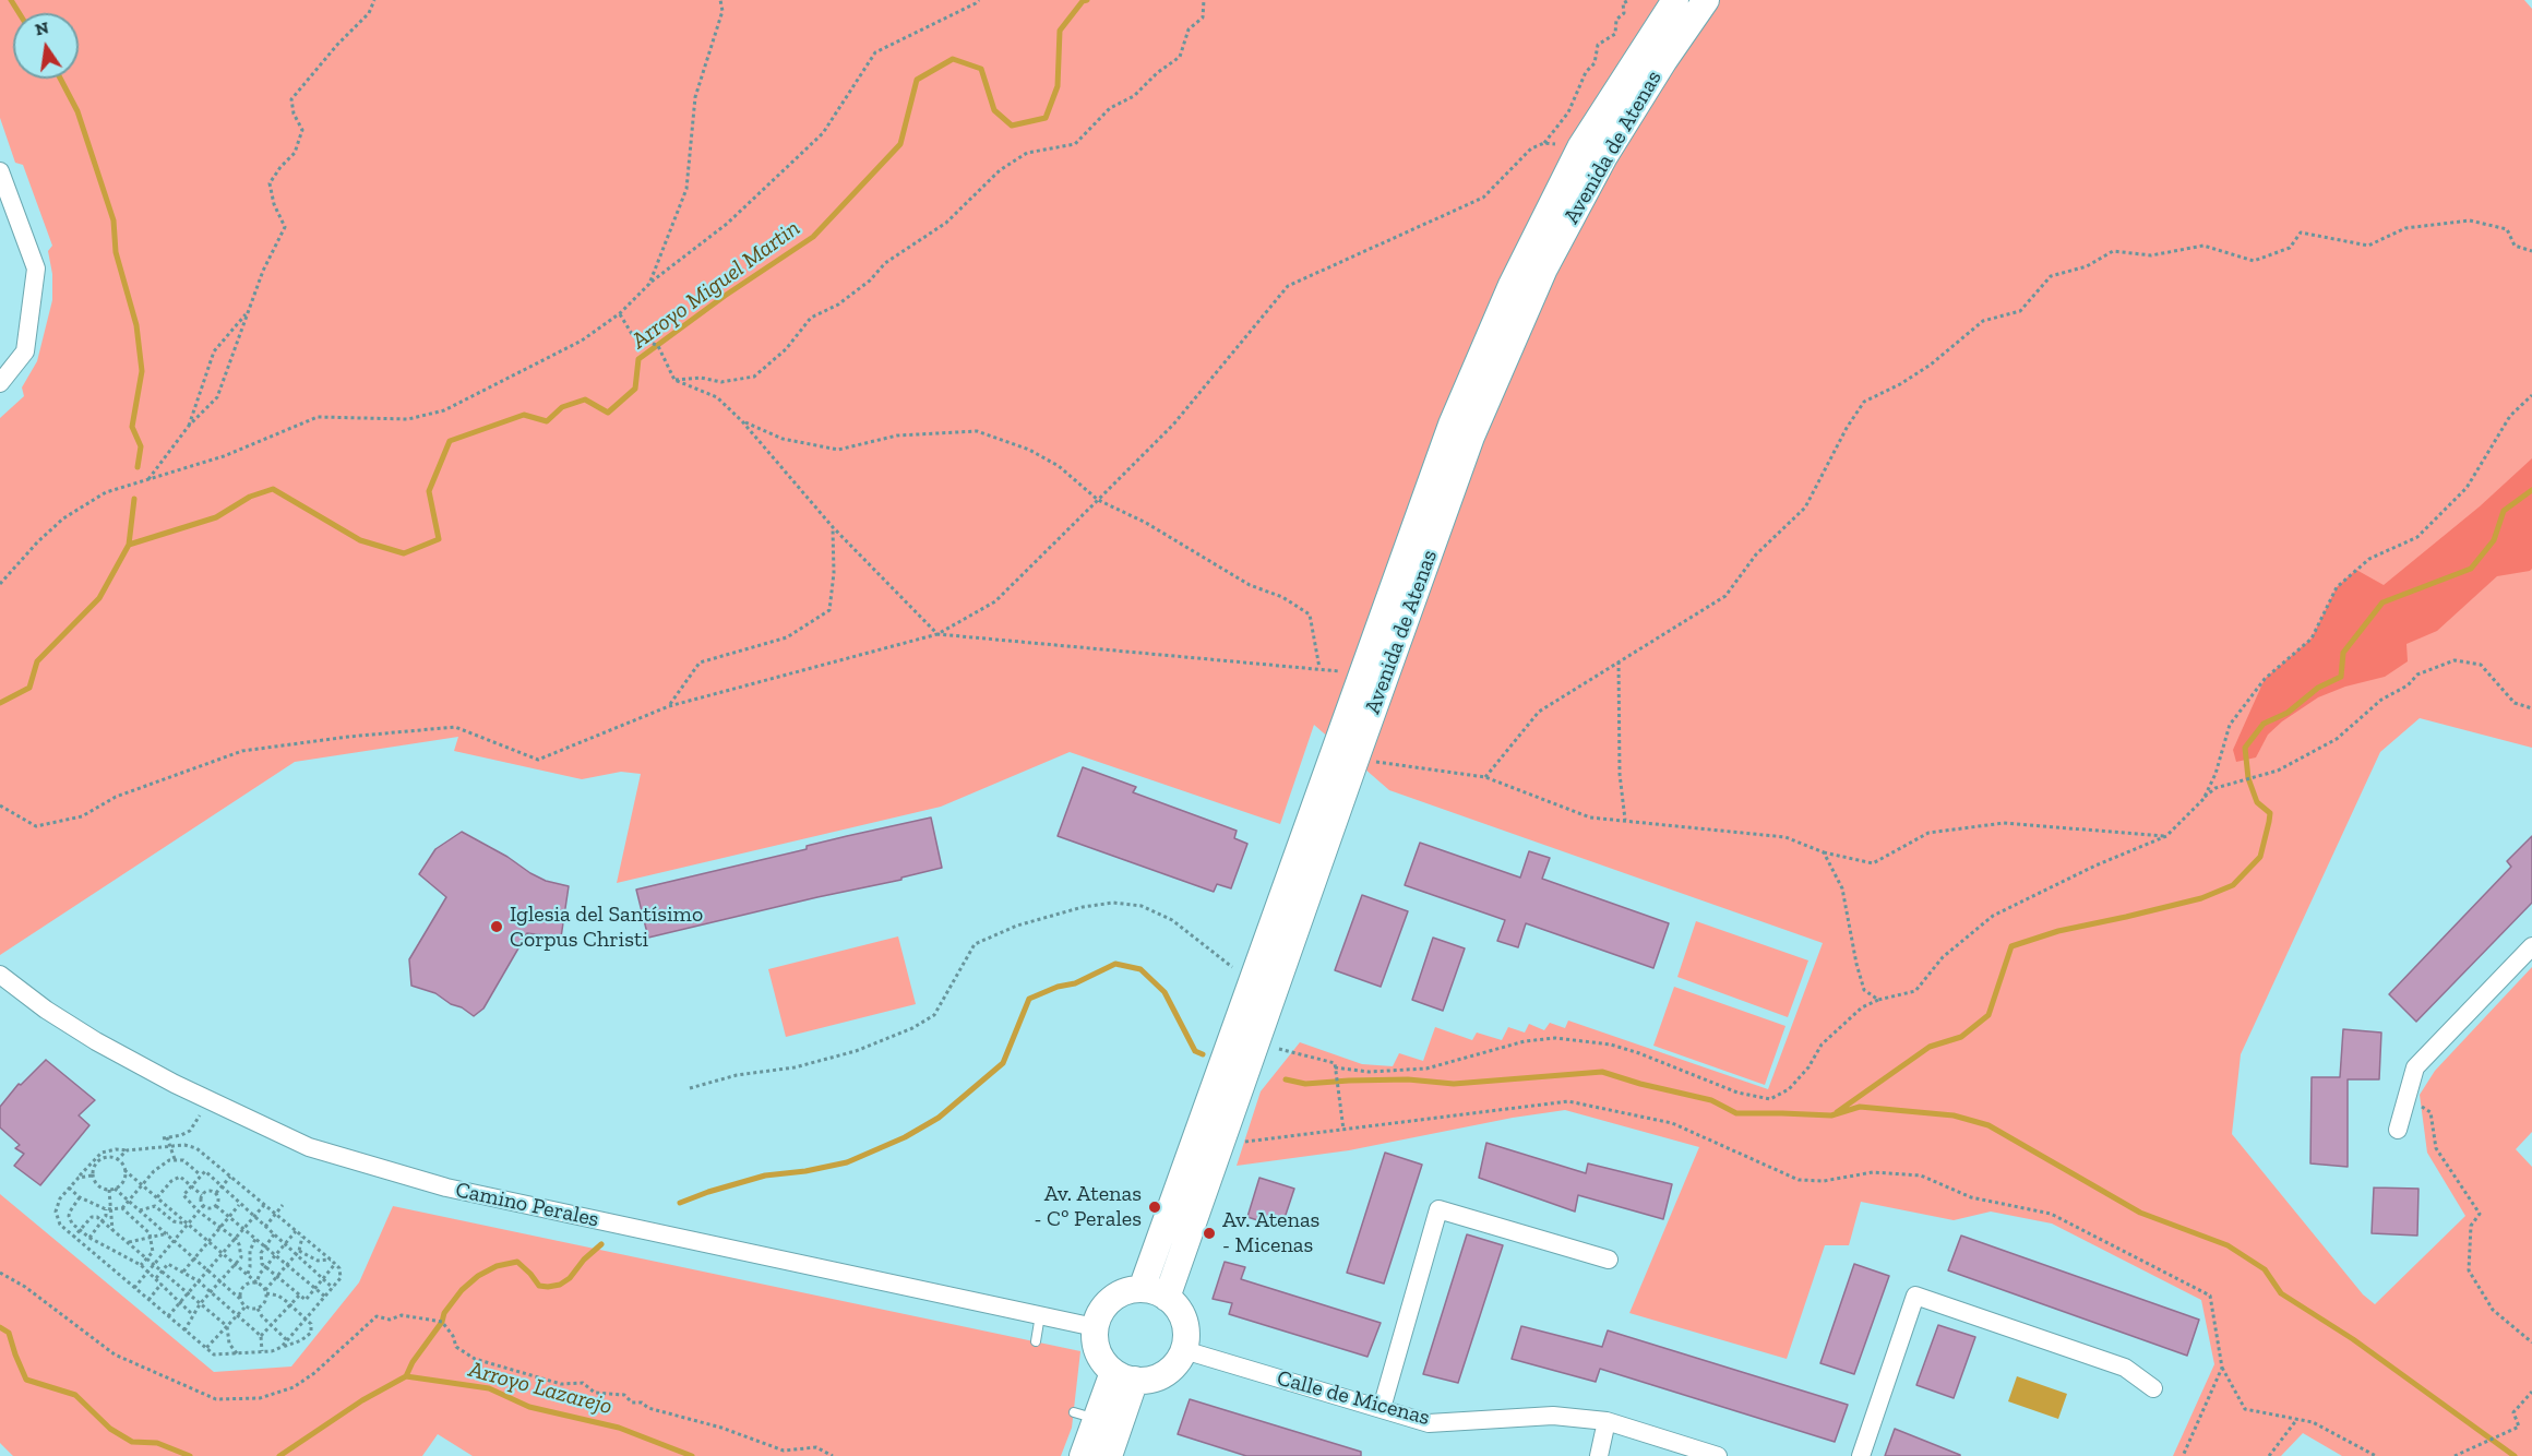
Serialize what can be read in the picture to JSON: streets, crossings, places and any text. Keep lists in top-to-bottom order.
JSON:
{
  "streets": {
    "main road": ["Avenida de Atenas"],
    "street": ["Camino Perales", "Calle de Micenas"]
  },
  "crossings": [
    ["Avenida de Atenas", "Camino Perales"],
    ["Avenida de Atenas", "Calle de Micenas"],
    ["Camino Perales", "Calle de Micenas"]
  ],
  "water": ["Arroyo Miguel Martin", "Arroyo Lazarejo"],
  "places": ["Iglesia del Santísimo Corpus Christi", "Av. Atenas - Cº Perales", "Av. Atenas - Micenas"],
  "north": "top"
}
